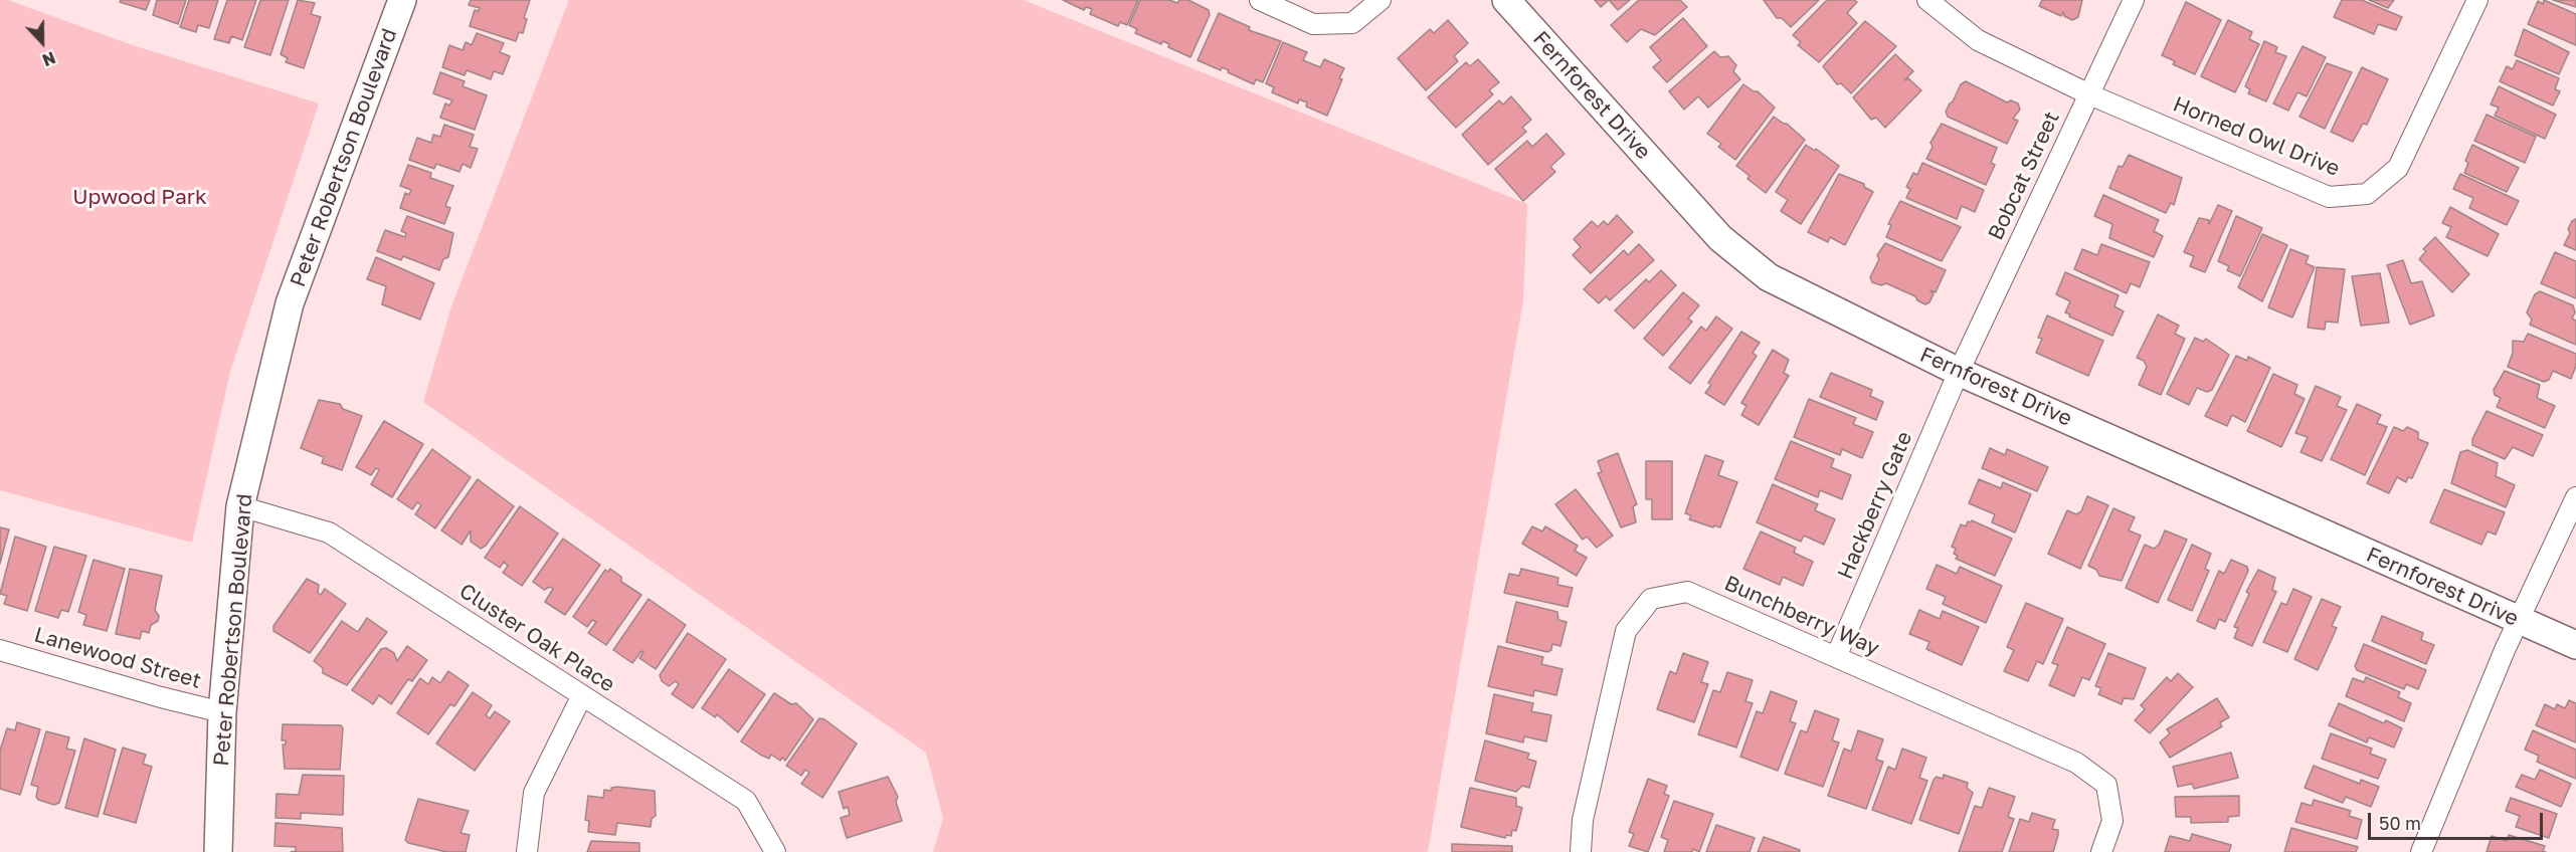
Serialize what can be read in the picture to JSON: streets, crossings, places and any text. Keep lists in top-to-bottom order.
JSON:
{
  "streets": {
    "street": [
      "Fernforest Drive",
      "Horned Owl Drive",
      "Peter Robertson Boulevard",
      "Bobcat Street",
      "Hackberry Gate",
      "Bunchberry Way",
      "Cluster Oak Place",
      "Lanewood Street"
    ]
  },
  "crossings": [
    ["Fernforest Drive", "Bobcat Street"],
    ["Fernforest Drive", "Hackberry Gate"],
    ["Horned Owl Drive", "Bobcat Street"],
    ["Peter Robertson Boulevard", "Cluster Oak Place"],
    ["Peter Robertson Boulevard", "Lanewood Street"],
    ["Bobcat Street", "Hackberry Gate"],
    ["Hackberry Gate", "Bunchberry Way"]
  ],
  "parks": ["Upwood Park"],
  "scale_bar": "50 m",
  "north": "bottom"
}
